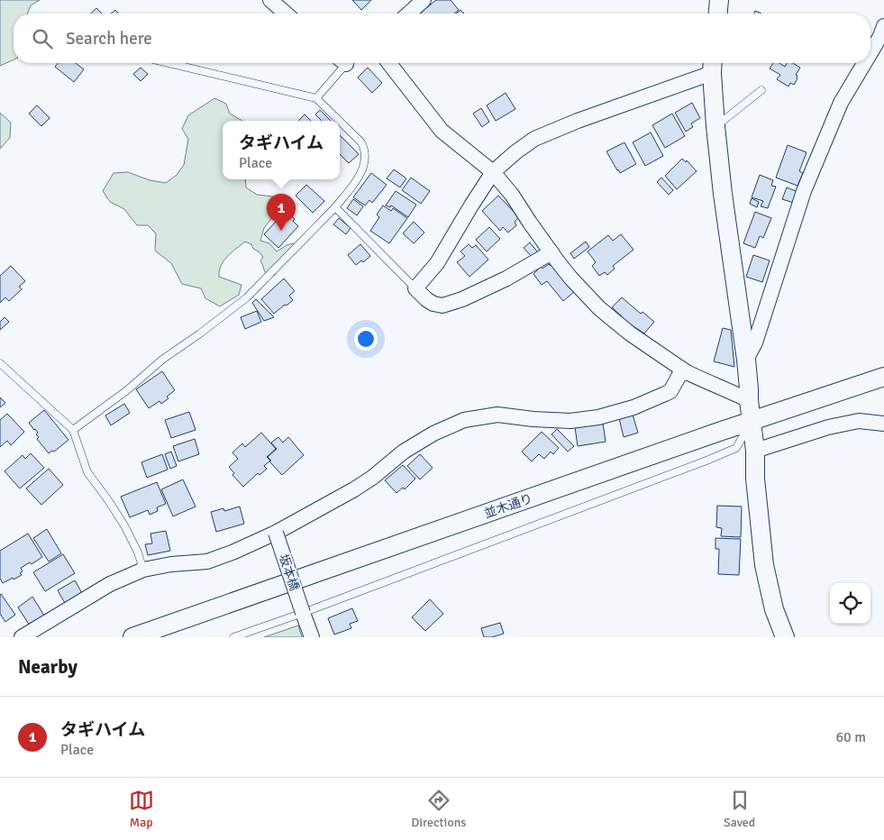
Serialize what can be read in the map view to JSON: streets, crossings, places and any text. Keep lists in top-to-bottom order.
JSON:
{
  "streets": {
    "street": ["並木通り", "坂本橋"]
  },
  "page": {
    "search": "Search here",
    "popup": ["タギハイム", "Place"],
    "pins": "1",
    "heading": "Nearby",
    "list": [
      {
        "mark": "1",
        "name": "タギハイム",
        "note": "Place",
        "value": "60 m"
      }
    ],
    "nav": ["Map", "Directions", "Saved"]
  }
}
